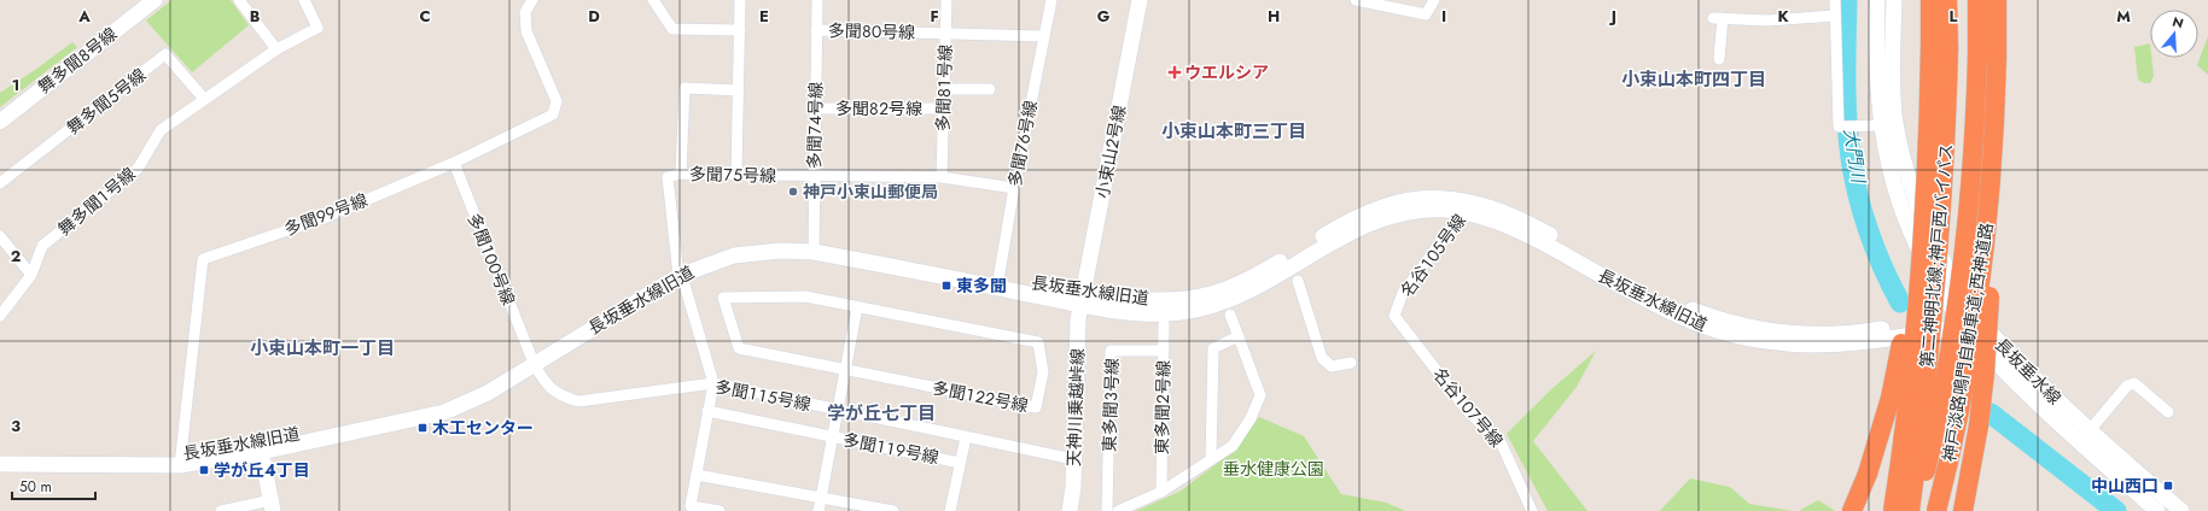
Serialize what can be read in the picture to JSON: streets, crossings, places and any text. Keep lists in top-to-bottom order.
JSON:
{
  "streets": {
    "highway": ["第二神明北線;神戸西バイパス", "神戸淡路鳴門自動車道;西神道路"],
    "street": [
      "多聞８０号線",
      "舞多聞８号線",
      "多聞８１号線",
      "舞多聞５号線",
      "多聞８２号線",
      "多聞７４号線",
      "多聞７６号線",
      "小束山２号線",
      "多聞７５号線",
      "舞多聞１号線",
      "多聞９９号線",
      "名谷１０５号線",
      "多聞１００号線",
      "長坂垂水線旧道",
      "長坂垂水線",
      "多聞１１５号線",
      "多聞１２２号線",
      "東多聞３号線",
      "天神川乗越峠線",
      "東多聞２号線",
      "名谷１０７号線",
      "多聞１１９号線"
    ]
  },
  "crossings": [
    ["多聞８０号線", "多聞８１号線"],
    ["多聞８０号線", "多聞７４号線"],
    ["多聞８０号線", "多聞７６号線"],
    ["多聞８１号線", "多聞８２号線"],
    ["多聞８１号線", "多聞７５号線"],
    ["舞多聞５号線", "舞多聞１号線"],
    ["多聞８２号線", "多聞７４号線"],
    ["多聞７４号線", "多聞７５号線"],
    ["多聞７４号線", "長坂垂水線旧道"],
    ["多聞７６号線", "多聞７５号線"],
    ["多聞７６号線", "長坂垂水線旧道"],
    ["小束山２号線", "長坂垂水線旧道"],
    ["小束山２号線", "天神川乗越峠線"],
    ["多聞７５号線", "長坂垂水線旧道"],
    ["多聞９９号線", "多聞１００号線"],
    ["多聞９９号線", "長坂垂水線旧道"],
    ["名谷１０５号線", "長坂垂水線旧道"],
    ["名谷１０５号線", "名谷１０７号線"],
    ["多聞１００号線", "長坂垂水線旧道"],
    ["多聞１００号線", "多聞１１５号線"],
    ["長坂垂水線旧道", "長坂垂水線"],
    ["長坂垂水線旧道", "多聞１１５号線"],
    ["長坂垂水線旧道", "天神川乗越峠線"],
    ["多聞１１５号線", "天神川乗越峠線"],
    ["東多聞３号線", "東多聞２号線"]
  ],
  "districts": [
    "小束山本町四丁目",
    "小束山本町三丁目",
    "小束山本町一丁目",
    "学が丘七丁目"
  ],
  "water": ["大門川"],
  "parks": ["垂水健康公園"],
  "places": {
    "health": ["ウエルシア"],
    "other": ["神戸小束山郵便局"],
    "transit": [
      "東多聞",
      "木工センター",
      "学が丘4丁目",
      "中山西口"
    ]
  },
  "scale_bar": "50 m",
  "north": "top",
  "grid": {
    "columns": [
      "A",
      "B",
      "C",
      "D",
      "E",
      "F",
      "G",
      "H",
      "I",
      "J",
      "K",
      "L",
      "M"
    ],
    "rows": ["1", "2", "3"]
  }
}
